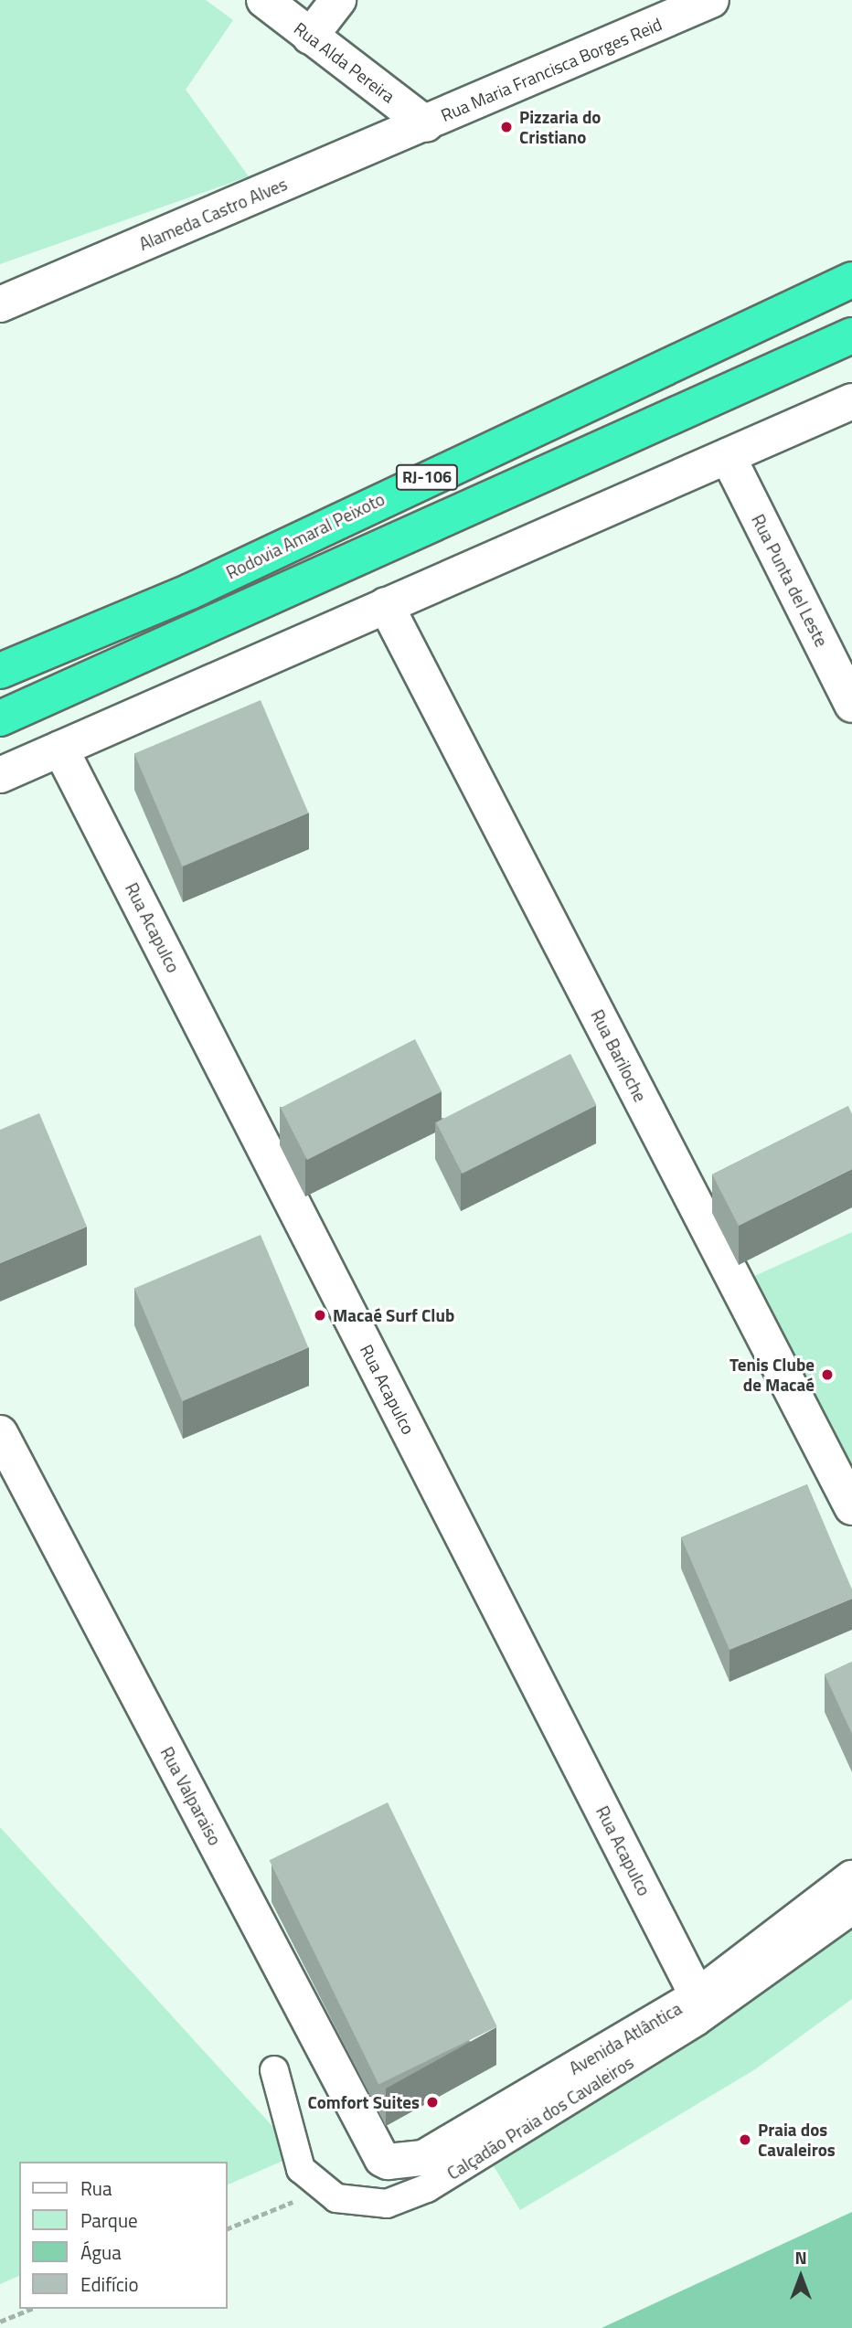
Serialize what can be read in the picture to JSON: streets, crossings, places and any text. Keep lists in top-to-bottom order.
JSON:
{
  "streets": {
    "highway": ["RJ-106", "Rodovia Amaral Peixoto"],
    "street": [
      "Rua Alda Pereira",
      "Rua Maria Francisca Borges Reid",
      "Alameda Castro Alves",
      "Rua Punta del Leste",
      "Rua Acapulco",
      "Rua Bariloche",
      "Rua Valparaiso",
      "Avenida Atlântica",
      "Calçadão Praia dos Cavaleiros"
    ]
  },
  "crossings": [
    ["Rua Alda Pereira", "Rua Maria Francisca Borges Reid"],
    ["Rua Alda Pereira", "Alameda Castro Alves"],
    ["Rua Maria Francisca Borges Reid", "Alameda Castro Alves"],
    ["Rua Acapulco", "Avenida Atlântica"],
    ["Rua Valparaiso", "Avenida Atlântica"]
  ],
  "places": [
    "Pizzaria do Cristiano",
    "Macaé Surf Club",
    "Tenis Clube de Macaé",
    "Comfort Suites",
    "Praia dos Cavaleiros"
  ],
  "legend": [
    "Rua",
    "Parque",
    "Água",
    "Edifício"
  ],
  "north": "top"
}
